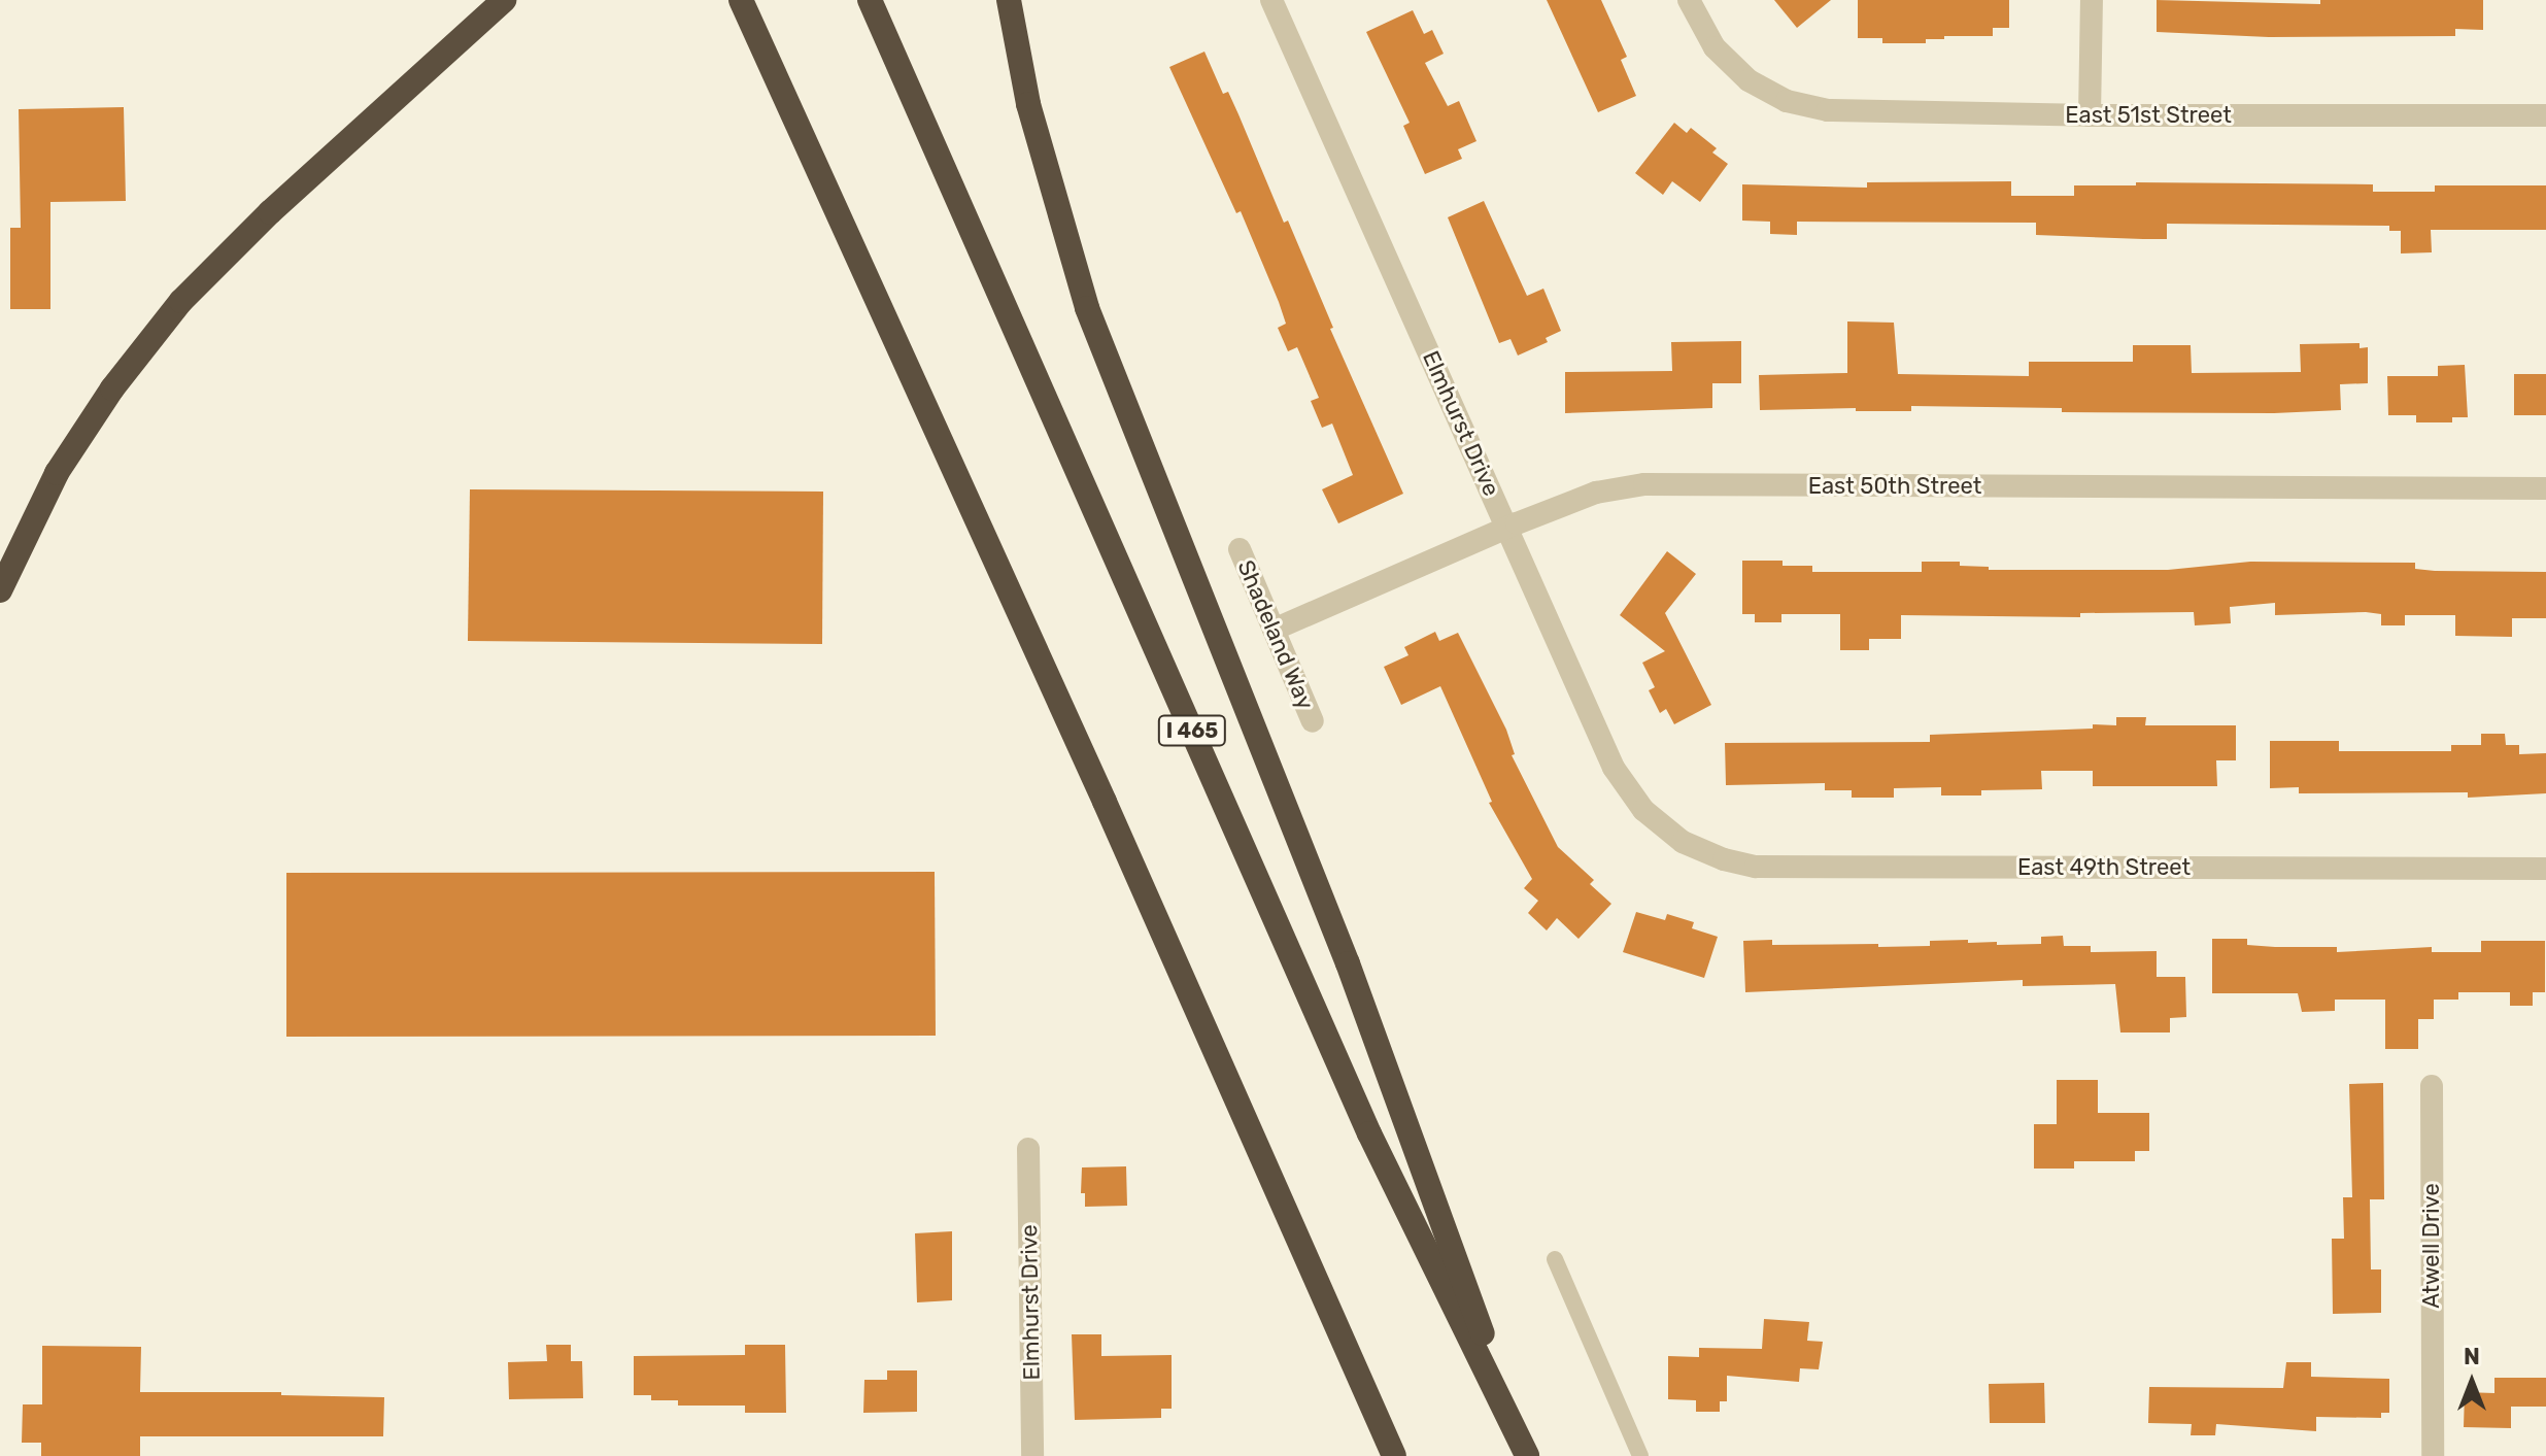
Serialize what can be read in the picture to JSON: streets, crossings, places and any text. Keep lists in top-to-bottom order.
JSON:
{
  "streets": {
    "highway": ["I 465"],
    "street": [
      "East 51st Street",
      "Elmhurst Drive",
      "East 50th Street",
      "Shadeland Way",
      "East 49th Street",
      "Atwell Drive"
    ]
  },
  "crossings": [
    ["Elmhurst Drive", "East 50th Street"],
    ["Elmhurst Drive", "East 49th Street"],
    ["East 50th Street", "Shadeland Way"]
  ],
  "north": "top"
}
